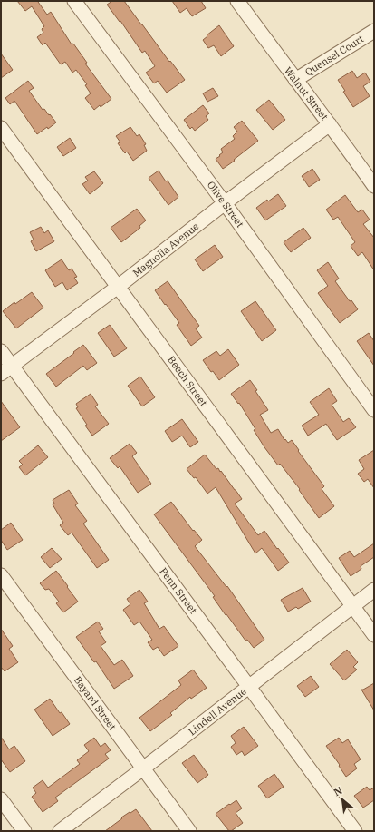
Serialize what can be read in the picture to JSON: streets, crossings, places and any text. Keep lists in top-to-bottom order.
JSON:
{
  "streets": {
    "street": [
      "Quensel Court",
      "Walnut Street",
      "Olive Street",
      "Magnolia Avenue",
      "Beech Street",
      "Penn Street",
      "Bayard Street",
      "Lindell Avenue"
    ]
  },
  "crossings": [
    ["Quensel Court", "Walnut Street"],
    ["Walnut Street", "Magnolia Avenue"],
    ["Olive Street", "Magnolia Avenue"],
    ["Magnolia Avenue", "Beech Street"],
    ["Magnolia Avenue", "Penn Street"],
    ["Beech Street", "Lindell Avenue"],
    ["Penn Street", "Lindell Avenue"],
    ["Bayard Street", "Lindell Avenue"]
  ],
  "north": "top left"
}
